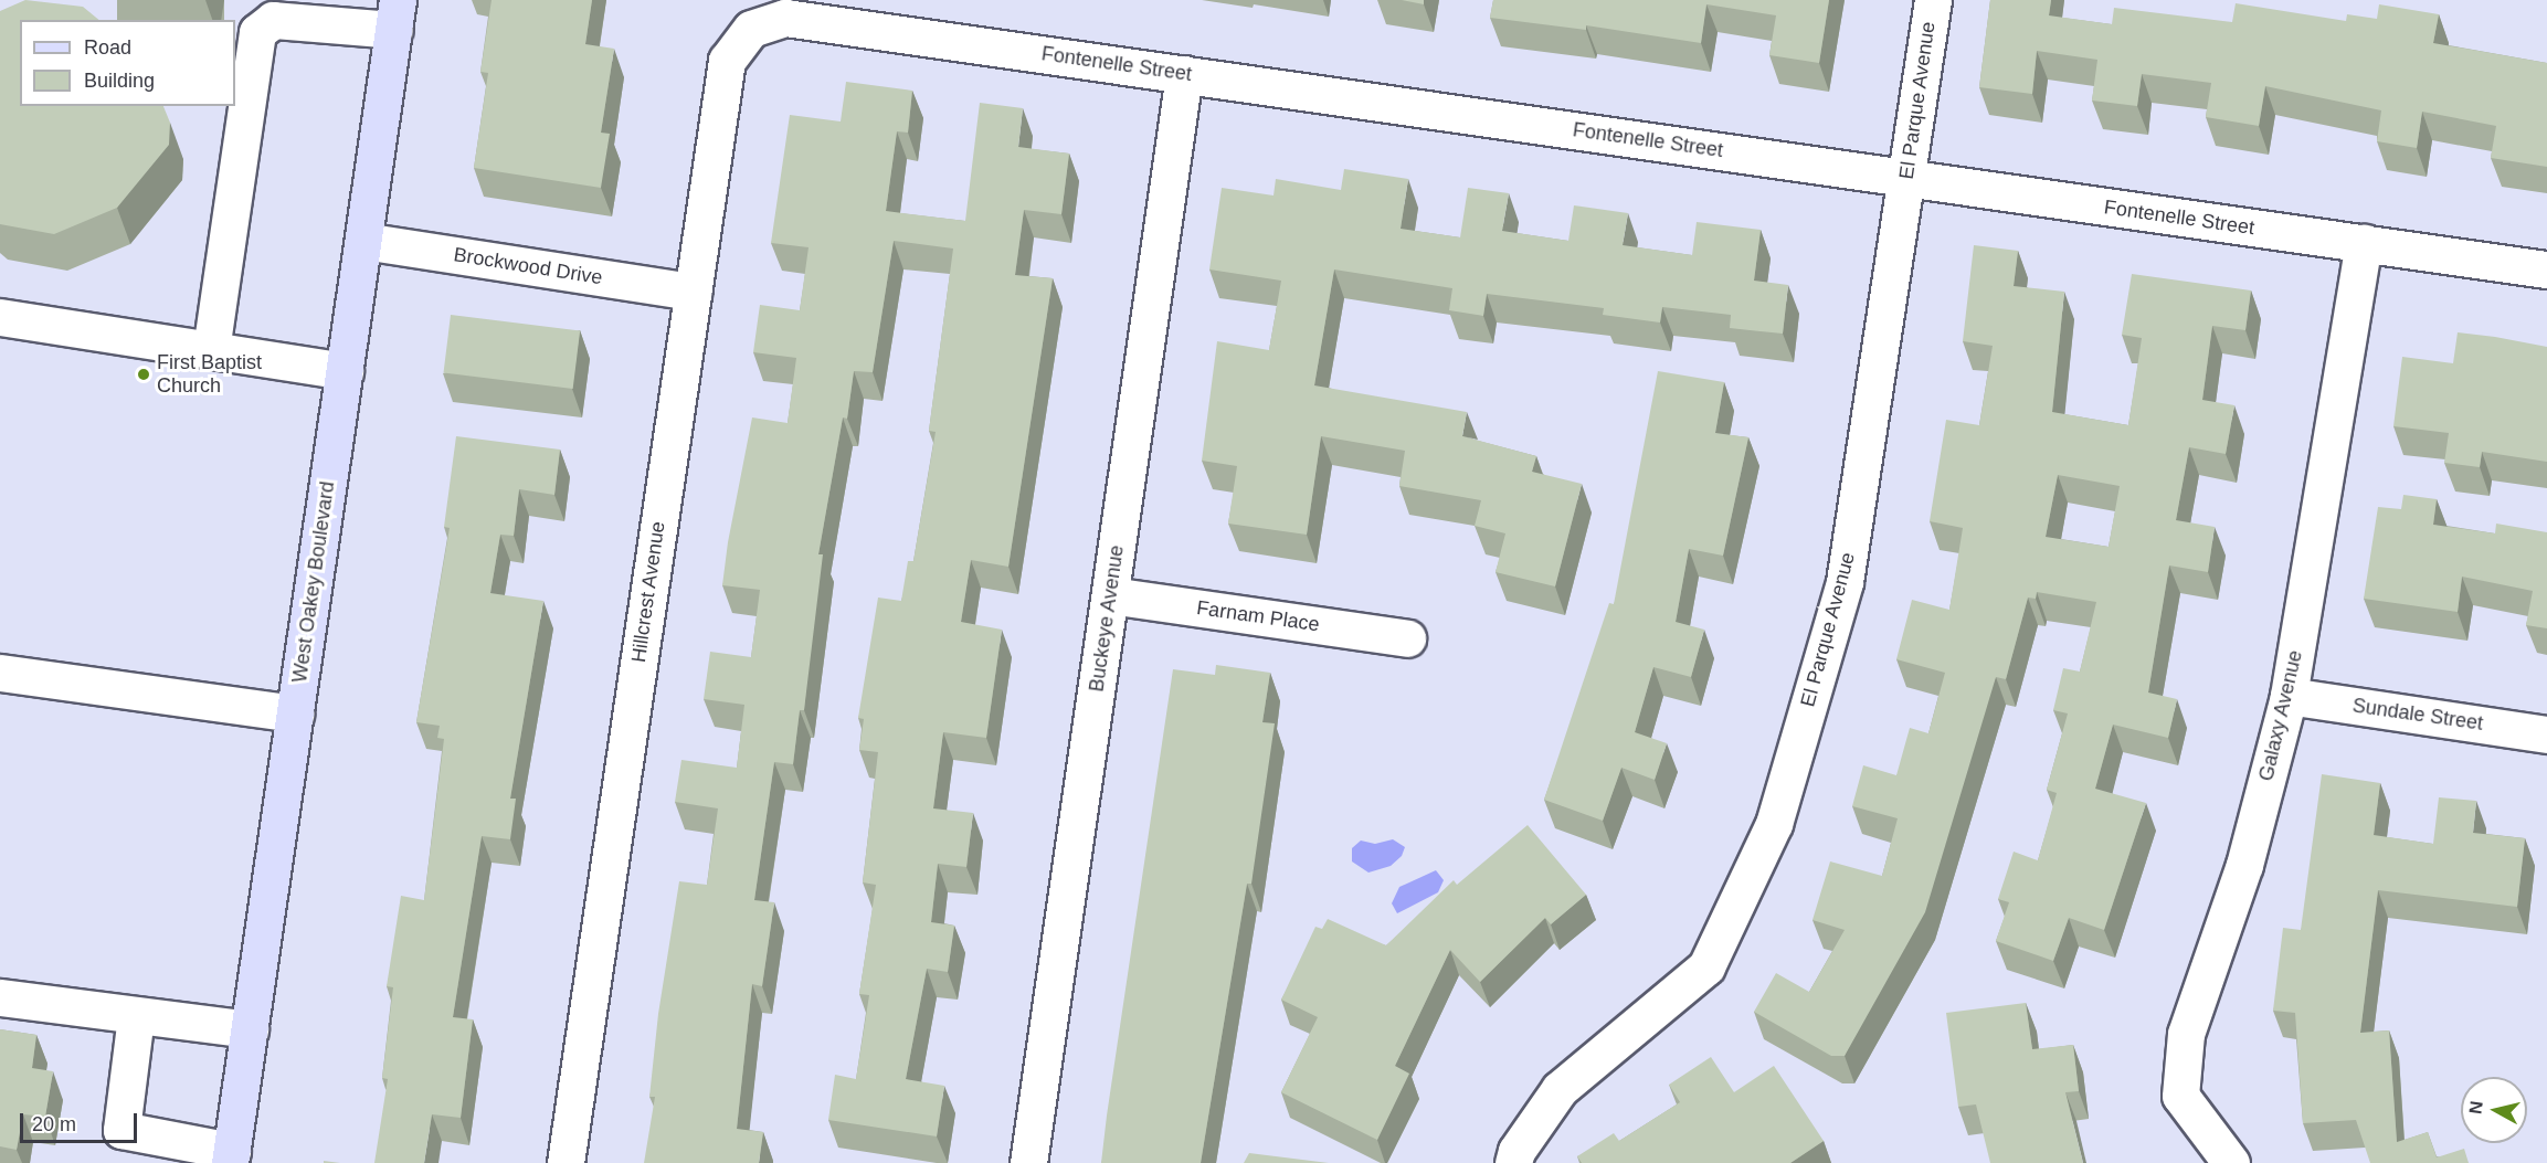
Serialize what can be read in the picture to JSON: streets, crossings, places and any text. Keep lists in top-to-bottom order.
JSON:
{
  "streets": {
    "main road": ["West Oakey Boulevard"],
    "street": [
      "Fontenelle Street",
      "El Parque Avenue",
      "Brockwood Drive",
      "Hillcrest Avenue",
      "Farnam Place",
      "Buckeye Avenue",
      "Sundale Street",
      "Galaxy Avenue"
    ]
  },
  "crossings": [
    ["Fontenelle Street", "El Parque Avenue"],
    ["Fontenelle Street", "Hillcrest Avenue"],
    ["Fontenelle Street", "Buckeye Avenue"],
    ["Fontenelle Street", "Galaxy Avenue"],
    ["Brockwood Drive", "West Oakey Boulevard"],
    ["Brockwood Drive", "Hillcrest Avenue"],
    ["Farnam Place", "Buckeye Avenue"],
    ["Sundale Street", "Galaxy Avenue"]
  ],
  "places": ["First Baptist Church"],
  "legend": ["Road", "Building"],
  "scale_bar": "20 m",
  "north": "left"
}
